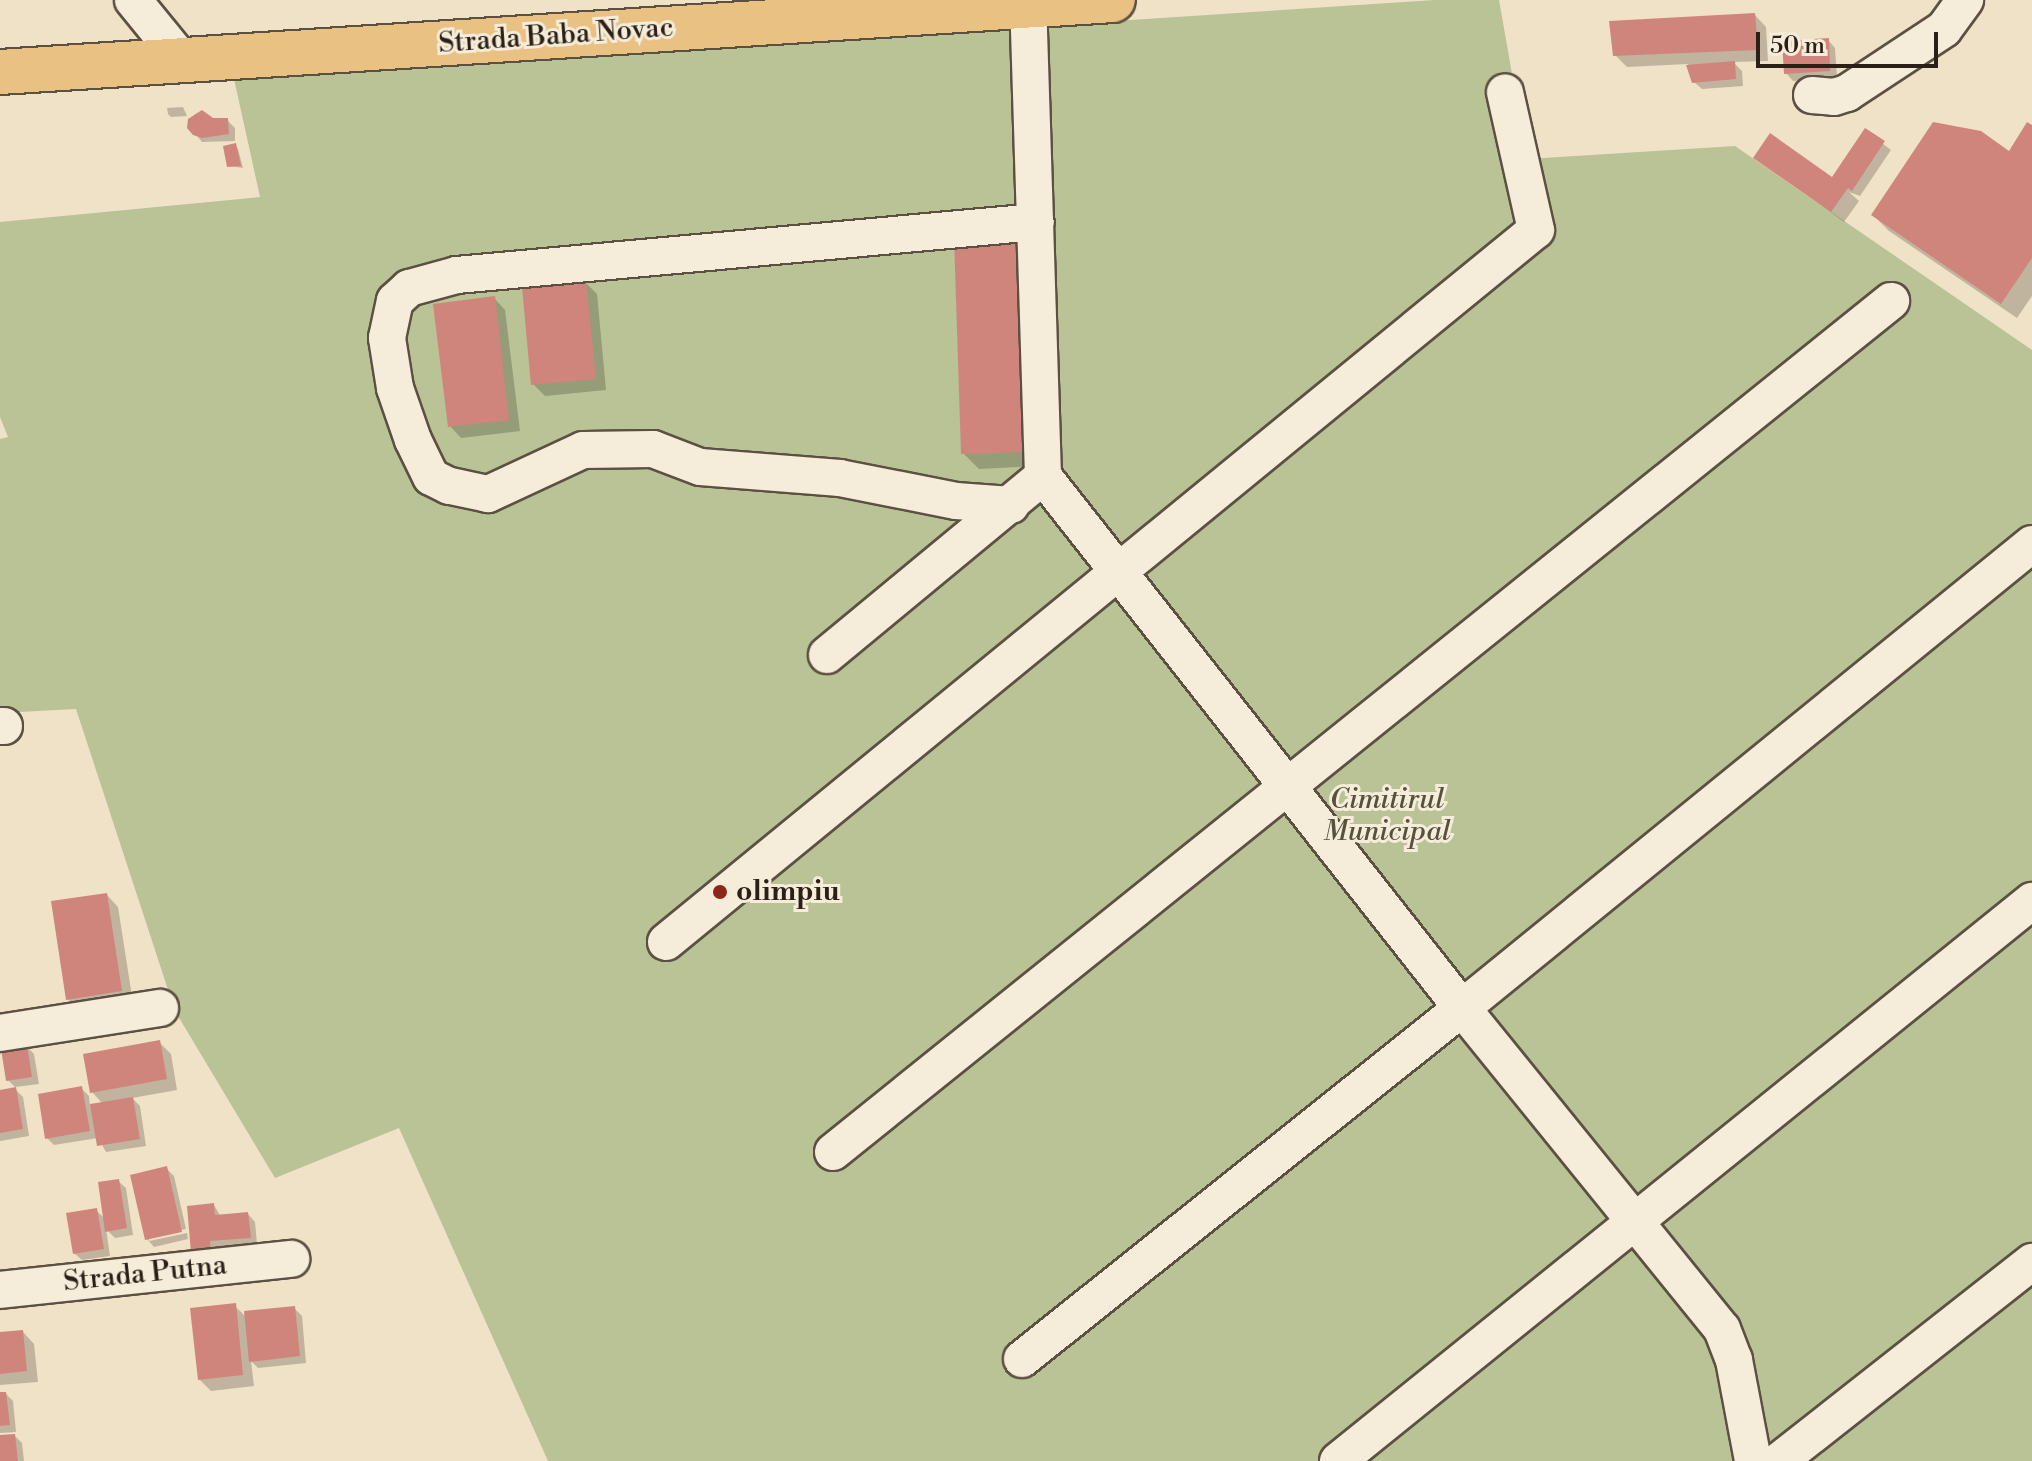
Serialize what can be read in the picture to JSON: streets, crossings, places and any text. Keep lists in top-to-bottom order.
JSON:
{
  "streets": {
    "main road": ["Strada Baba Novac"],
    "street": ["Strada Putna"]
  },
  "parks": ["Cimitirul Municipal"],
  "places": ["olimpiu"],
  "scale_bar": "50 m"
}
